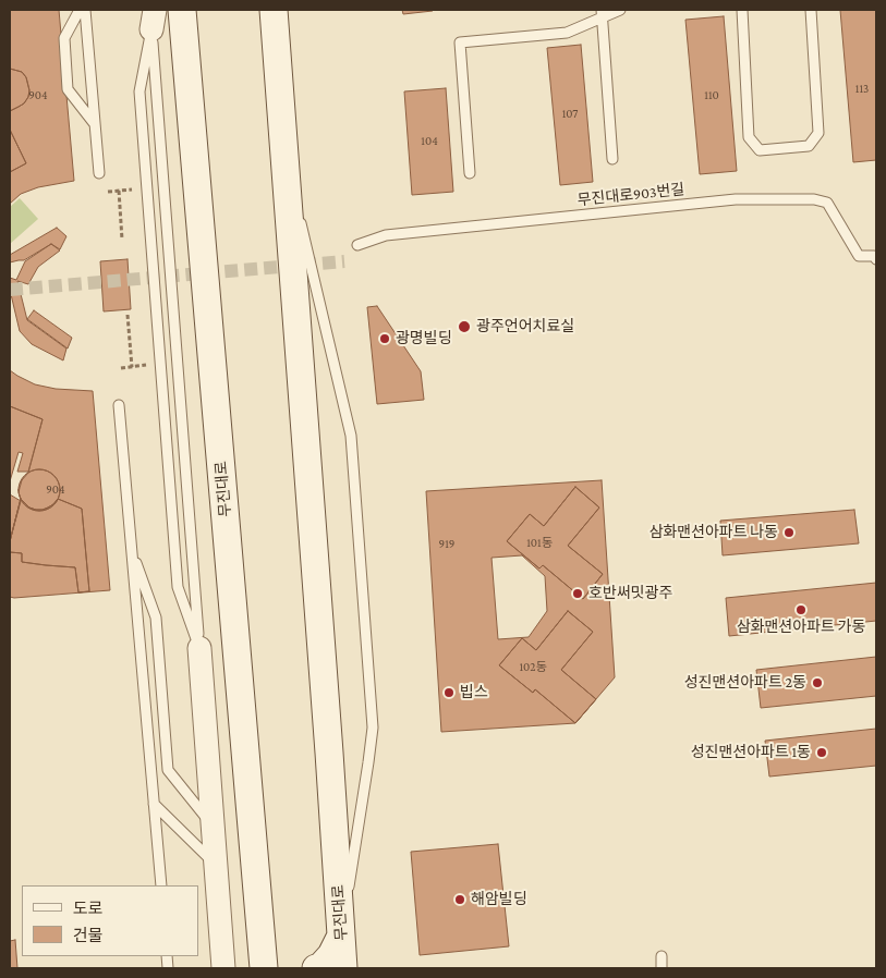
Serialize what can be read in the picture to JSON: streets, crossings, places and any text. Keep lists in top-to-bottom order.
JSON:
{
  "streets": {
    "main road": ["무진대로"],
    "lane": ["무진대로903번길"]
  },
  "places": [
    "광주언어치료실",
    "광명빌딩",
    "삼화맨션아파트 나동",
    "호반써밋광주",
    "삼화맨션아파트 가동",
    "성진맨션아파트 2동",
    "빕스",
    "성진맨션아파트 1동",
    "해암빌딩"
  ],
  "house_numbers": [
    "113",
    "904",
    "110",
    "107",
    "104",
    "904",
    "101동",
    "919",
    "102동"
  ],
  "legend": ["도로", "건물"]
}
